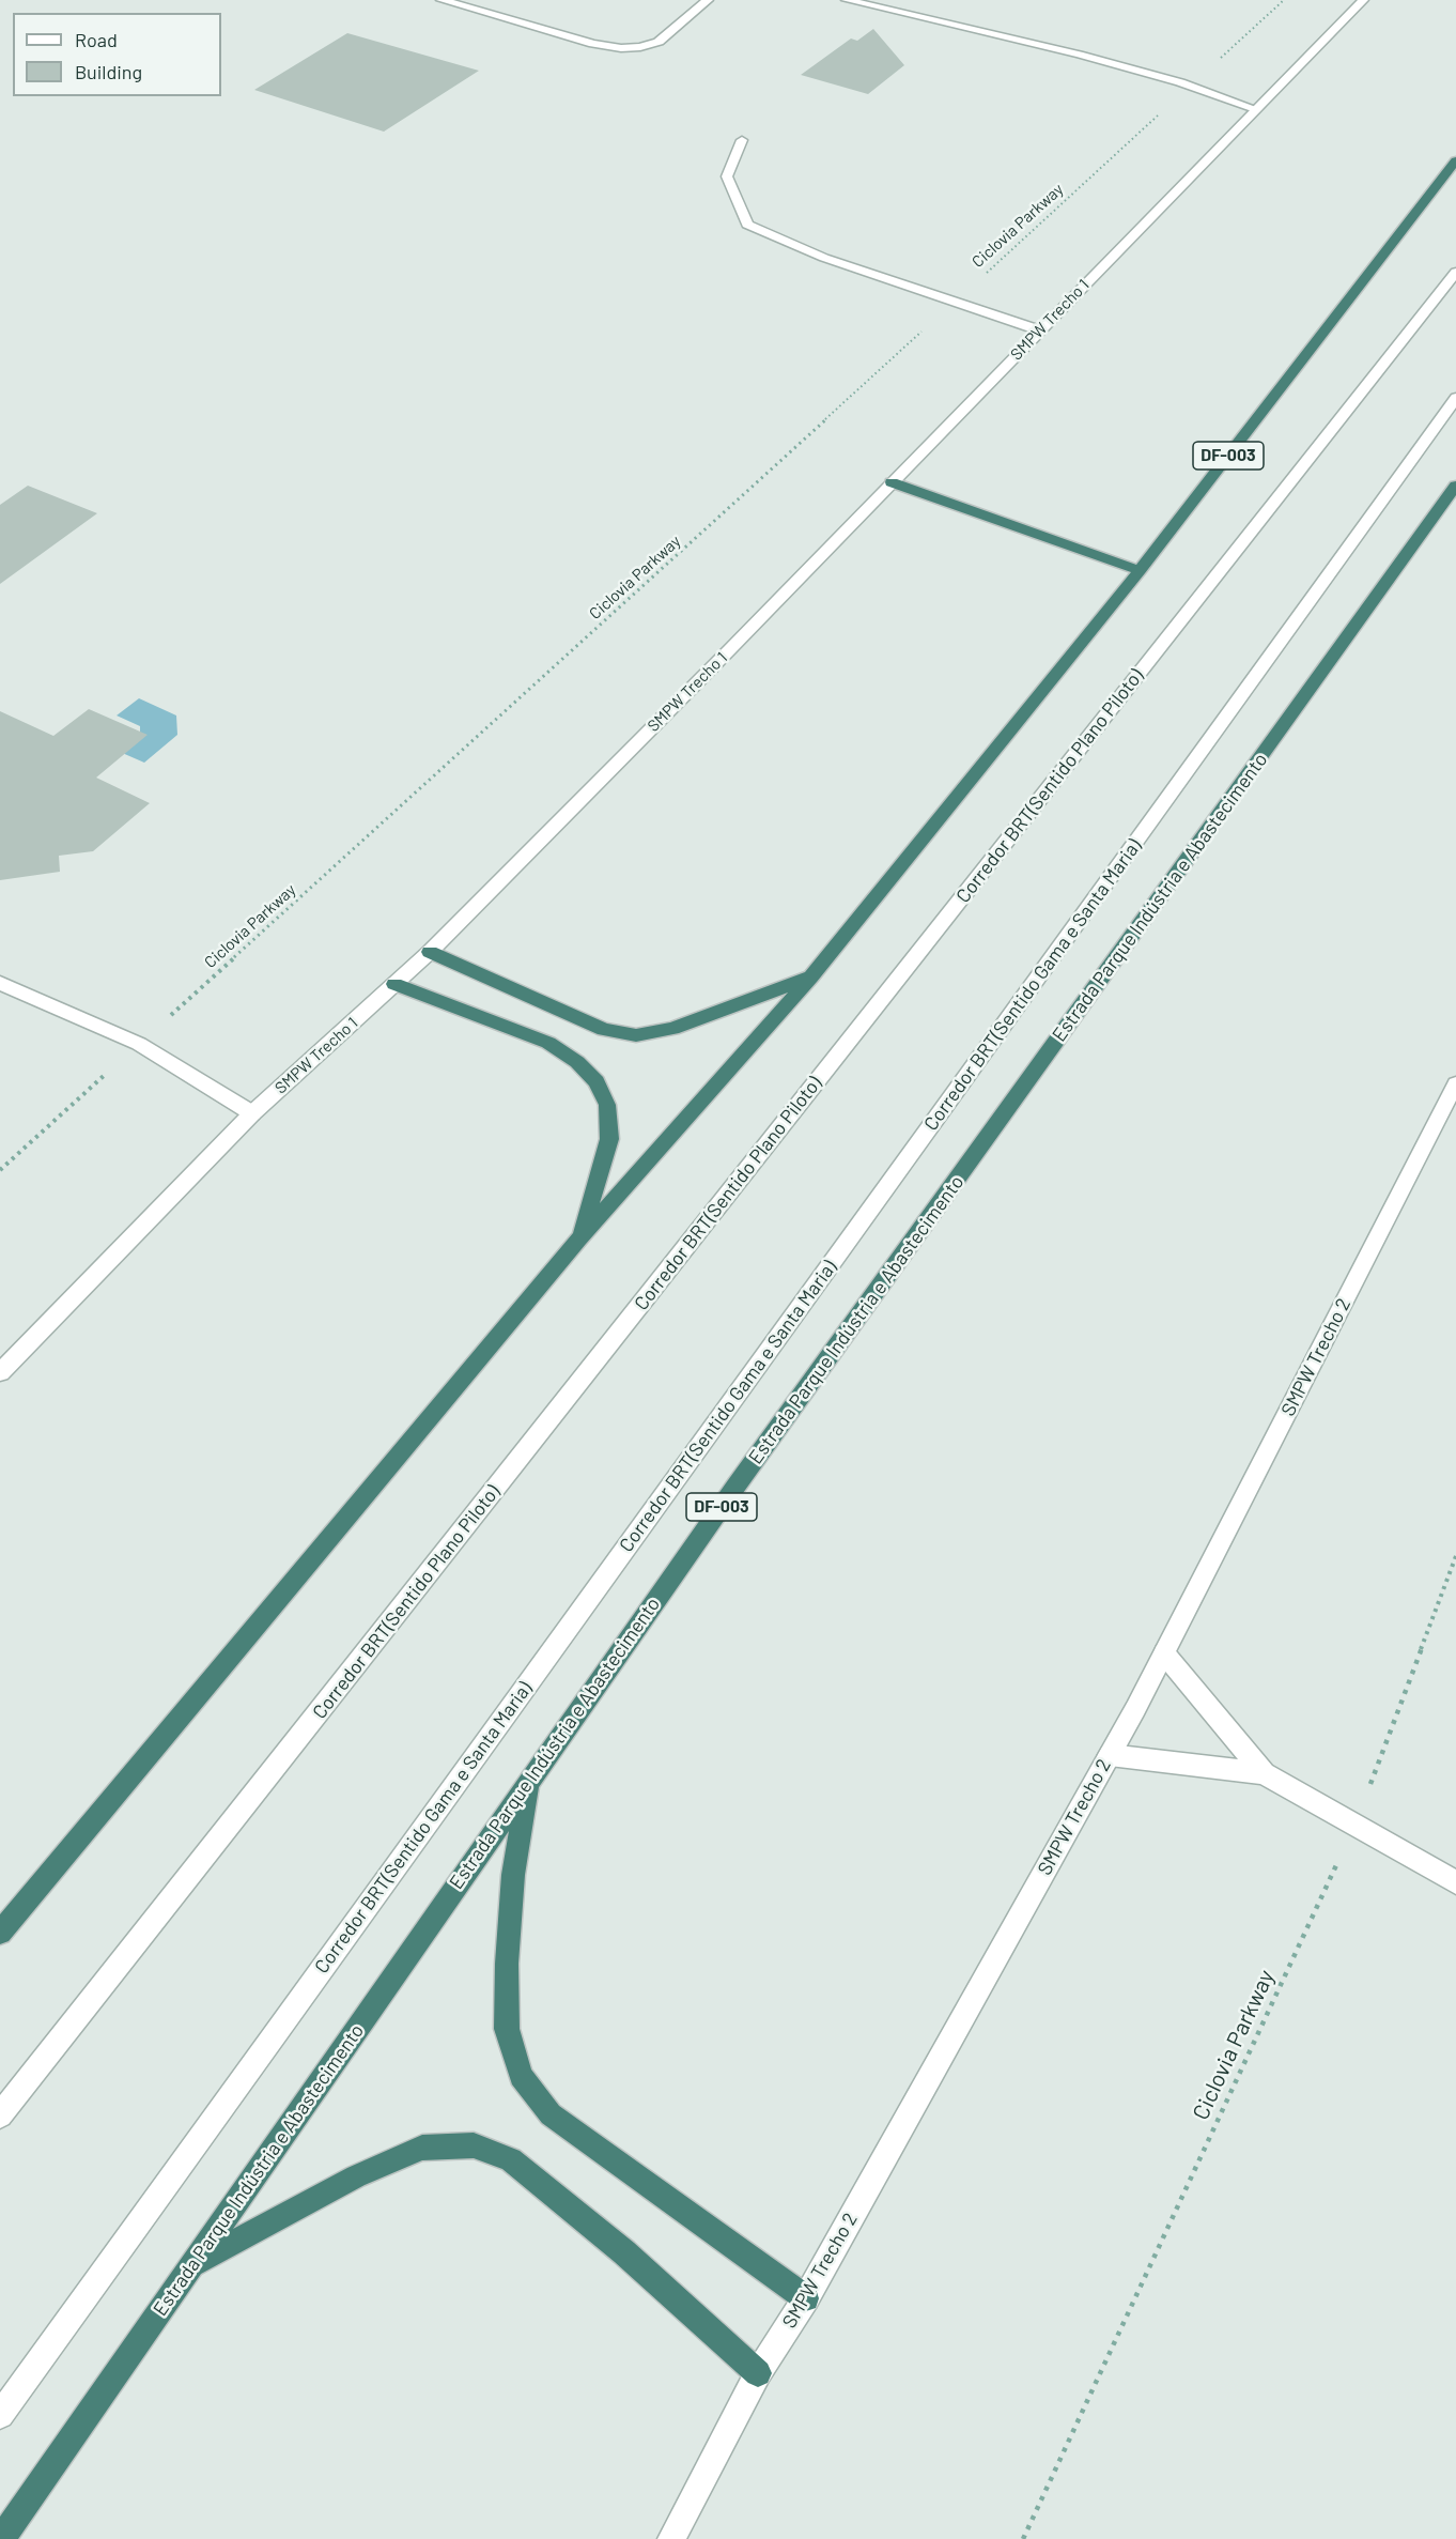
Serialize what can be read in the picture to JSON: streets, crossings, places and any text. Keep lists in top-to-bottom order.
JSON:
{
  "streets": {
    "highway": ["DF-003", "Estrada Parque Indústria e Abastecimento"],
    "street": [
      "SMPW Trecho 1",
      "Corredor BRT(Sentido Plano Piloto)",
      "Corredor BRT(Sentido Gama e Santa Maria)",
      "SMPW Trecho 2"
    ],
    "path": ["Ciclovia Parkway"]
  },
  "legend": ["Road", "Building"]
}
